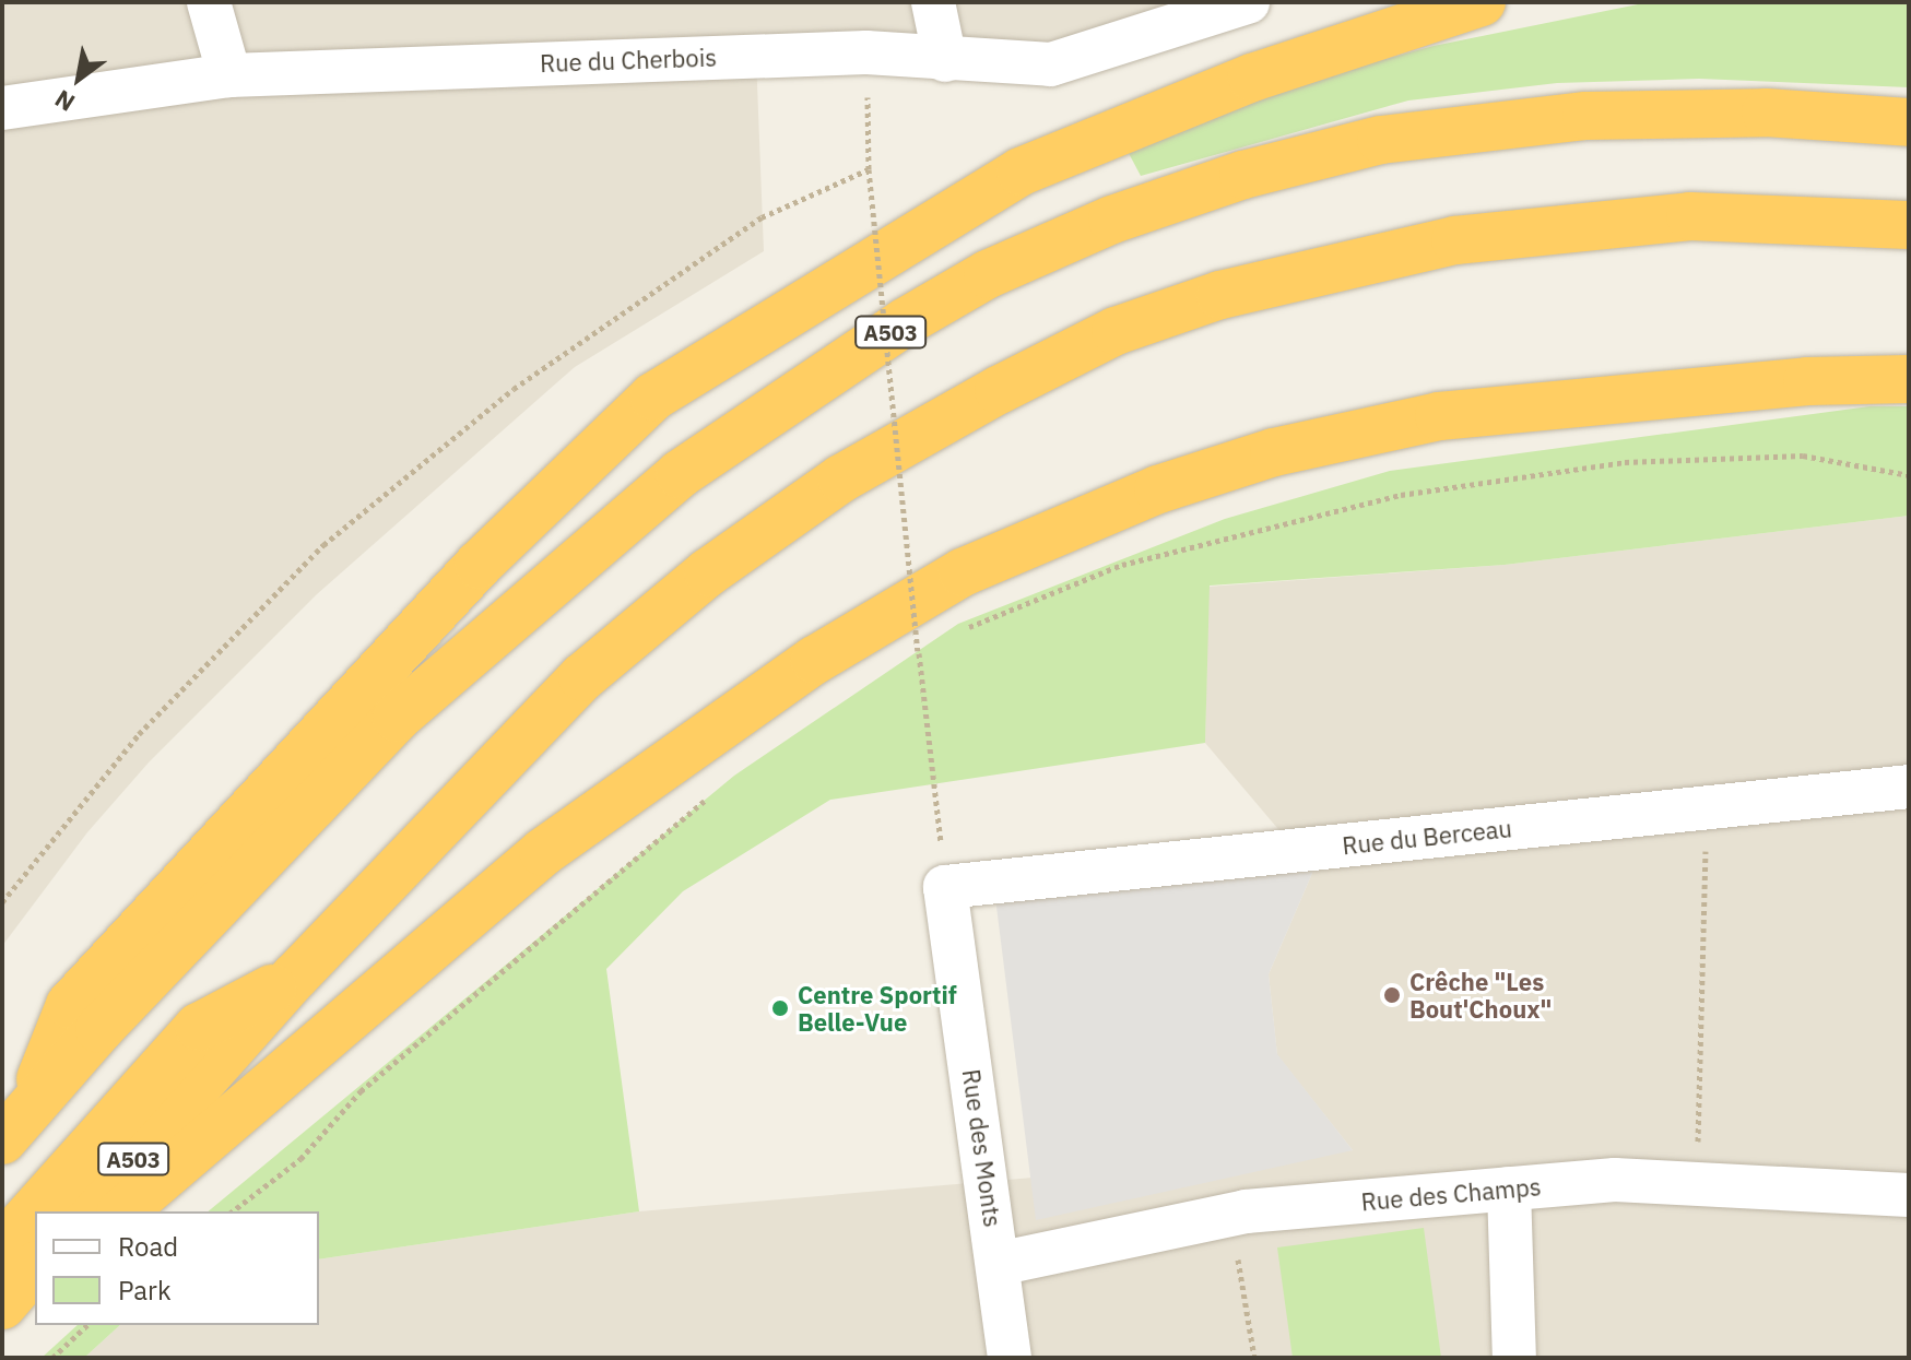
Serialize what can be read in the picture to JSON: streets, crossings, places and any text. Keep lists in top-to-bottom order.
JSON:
{
  "streets": {
    "highway": ["A503"],
    "street": [
      "Rue du Cherbois",
      "Rue du Berceau",
      "Rue des Monts",
      "Rue des Champs"
    ]
  },
  "crossings": [
    ["Rue du Berceau", "Rue des Monts"],
    ["Rue des Monts", "Rue des Champs"]
  ],
  "places": ["Crêche \"Les Bout'Choux\"", "Centre Sportif Belle-Vue"],
  "legend": ["Road", "Park"],
  "north": "bottom left"
}
